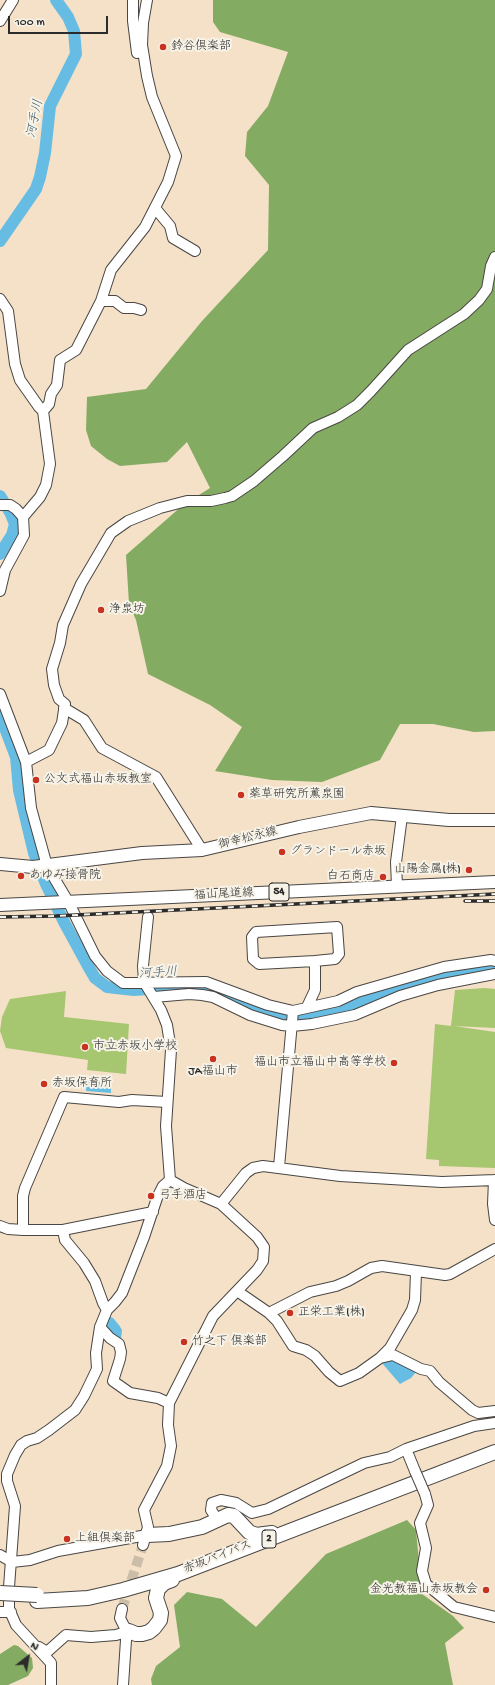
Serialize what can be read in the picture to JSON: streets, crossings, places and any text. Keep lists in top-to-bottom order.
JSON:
{
  "streets": {
    "highway": ["2", "赤坂バイパス"],
    "main road": ["御幸松永線", "54", "福山尾道線"]
  },
  "water": ["河手川"],
  "places": [
    "鈴谷倶楽部",
    "浄泉坊",
    "公文式福山赤坂教室",
    "薬草研究所薫泉園",
    "グランドール赤坂",
    "山陽金属(株)",
    "あゆみ接骨院",
    "白石商店",
    "市立赤坂小学校",
    "JA福山市",
    "福山市立福山中高等学校",
    "赤坂保育所",
    "弓手酒店",
    "正栄工業(株)",
    "竹之下 倶楽部",
    "上組倶楽部",
    "金光教福山赤坂教会"
  ],
  "scale_bar": "100 m",
  "north": "top right"
}
